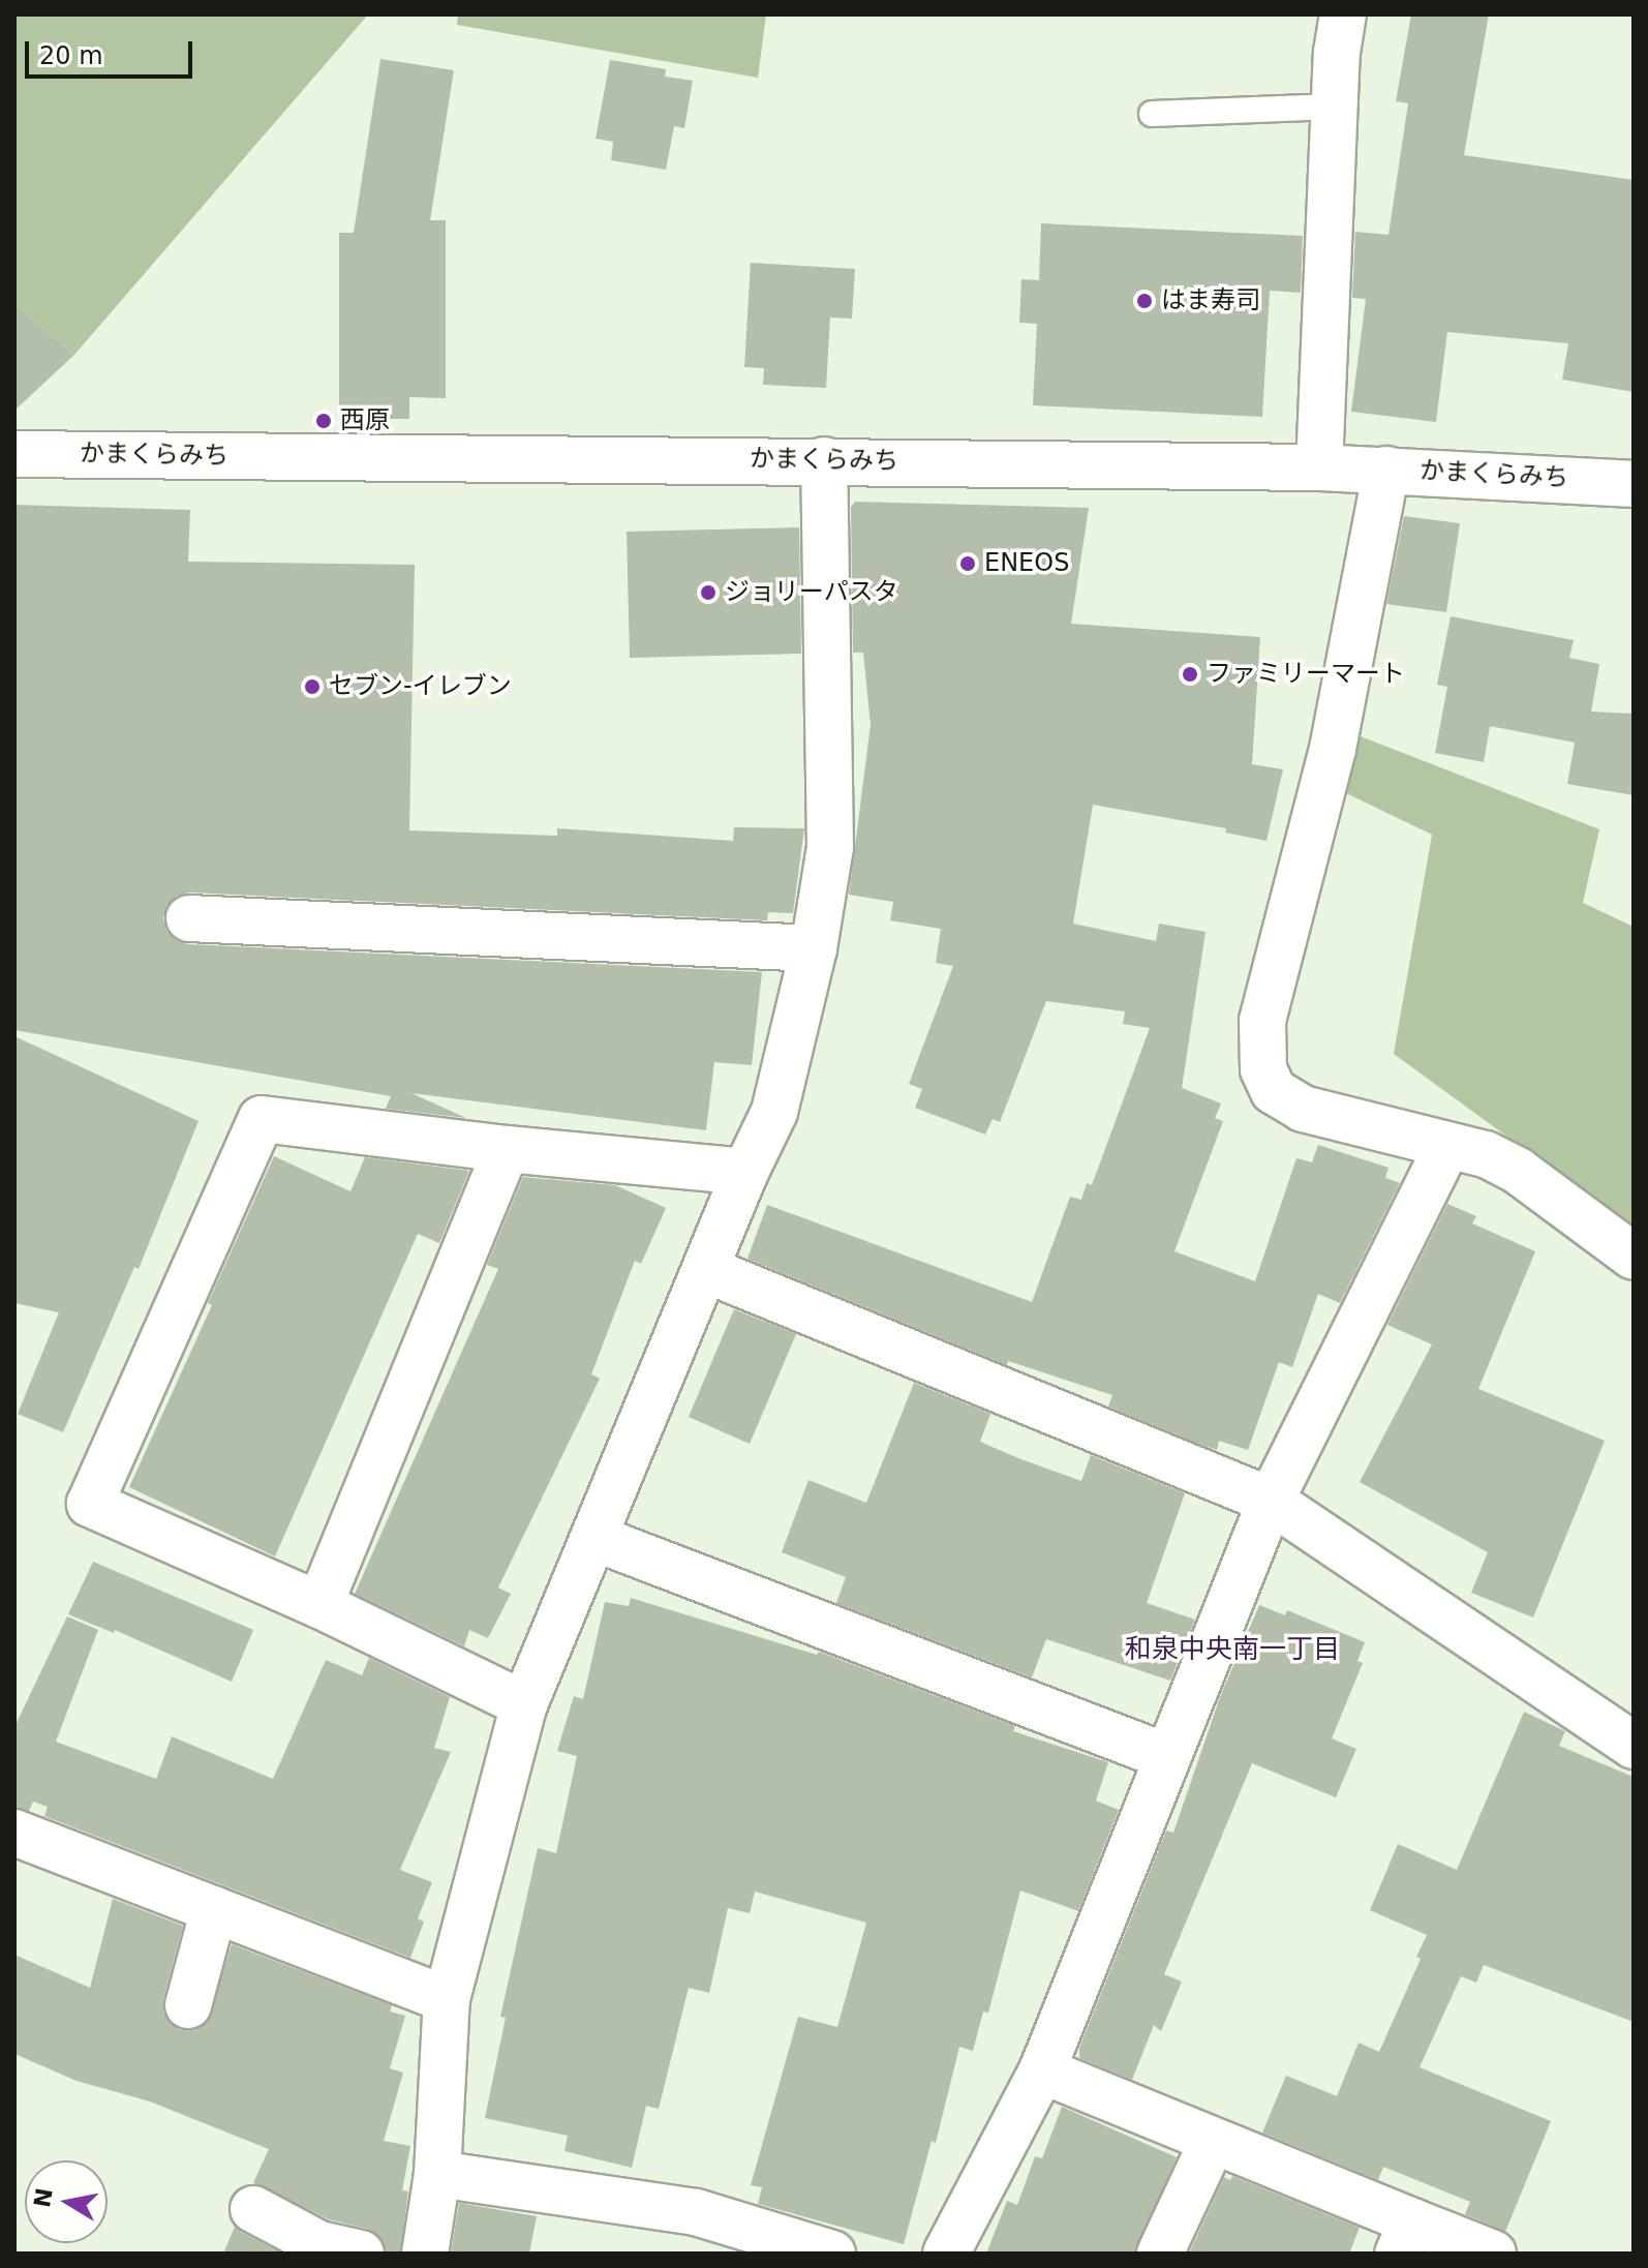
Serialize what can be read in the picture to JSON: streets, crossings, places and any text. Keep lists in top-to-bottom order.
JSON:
{
  "streets": {
    "street": ["かまくらみち"]
  },
  "districts": ["和泉中央南一丁目"],
  "places": [
    "はま寿司",
    "西原",
    "ENEOS",
    "ジョリーパスタ",
    "ファミリーマート",
    "セブン-イレブン"
  ],
  "scale_bar": "20 m",
  "north": "left"
}
